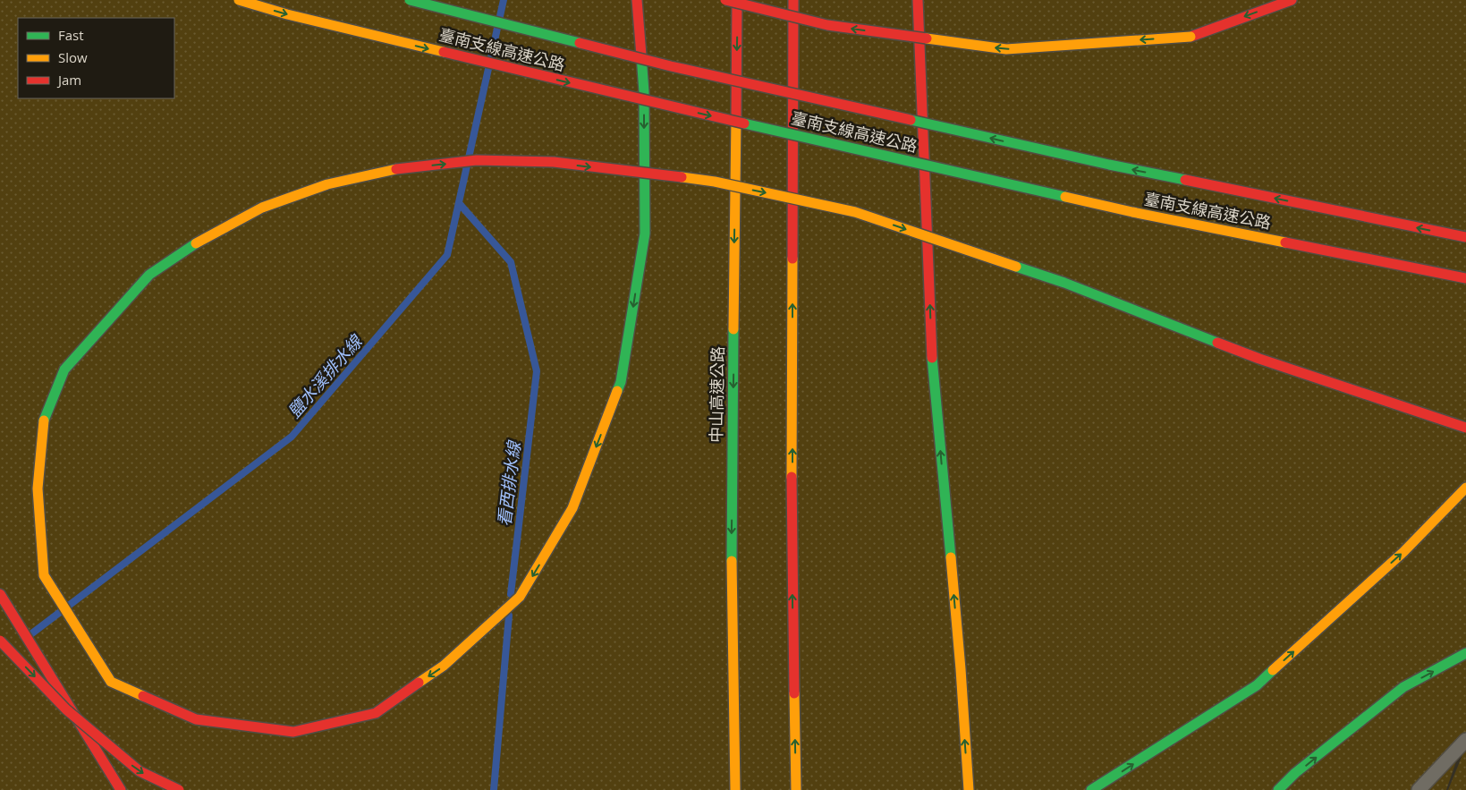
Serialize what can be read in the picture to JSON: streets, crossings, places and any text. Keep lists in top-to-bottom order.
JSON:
{
  "streets": {
    "highway": ["臺南支線高速公路", "中山高速公路"]
  },
  "water": ["鹽水溪排水線", "看西排水線"],
  "legend": ["Fast", "Slow", "Jam"]
}
